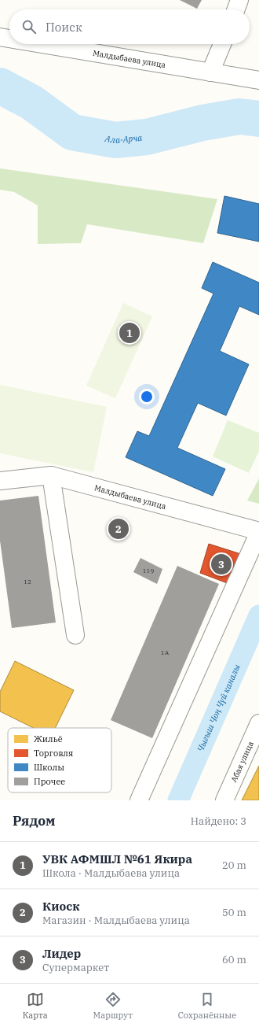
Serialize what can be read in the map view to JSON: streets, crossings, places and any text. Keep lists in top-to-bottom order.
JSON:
{
  "streets": {
    "street": ["Малдыбаева улица", "Абая улица"]
  },
  "water": ["Ала-Арча", "Чыгыш Чоң Чүй каналы"],
  "house_numbers": ["119", "12", "1А"],
  "legend": [
    "Жильё",
    "Торговля",
    "Школы",
    "Прочее"
  ],
  "page": {
    "search": "Поиск",
    "pins": ["1", "2", "3"],
    "heading": ["Рядом", "Найдено: 3"],
    "list": [
      {
        "mark": "1",
        "name": "УВК АФМШЛ №61 Якира",
        "note": "Школа · Малдыбаева улица",
        "value": "20 m"
      },
      {
        "mark": "2",
        "name": "Киоск",
        "note": "Магазин · Малдыбаева улица",
        "value": "50 m"
      },
      {
        "mark": "3",
        "name": "Лидер",
        "note": "Супермаркет",
        "value": "60 m"
      }
    ],
    "nav": ["Карта", "Маршрут", "Сохранённые"]
  }
}
